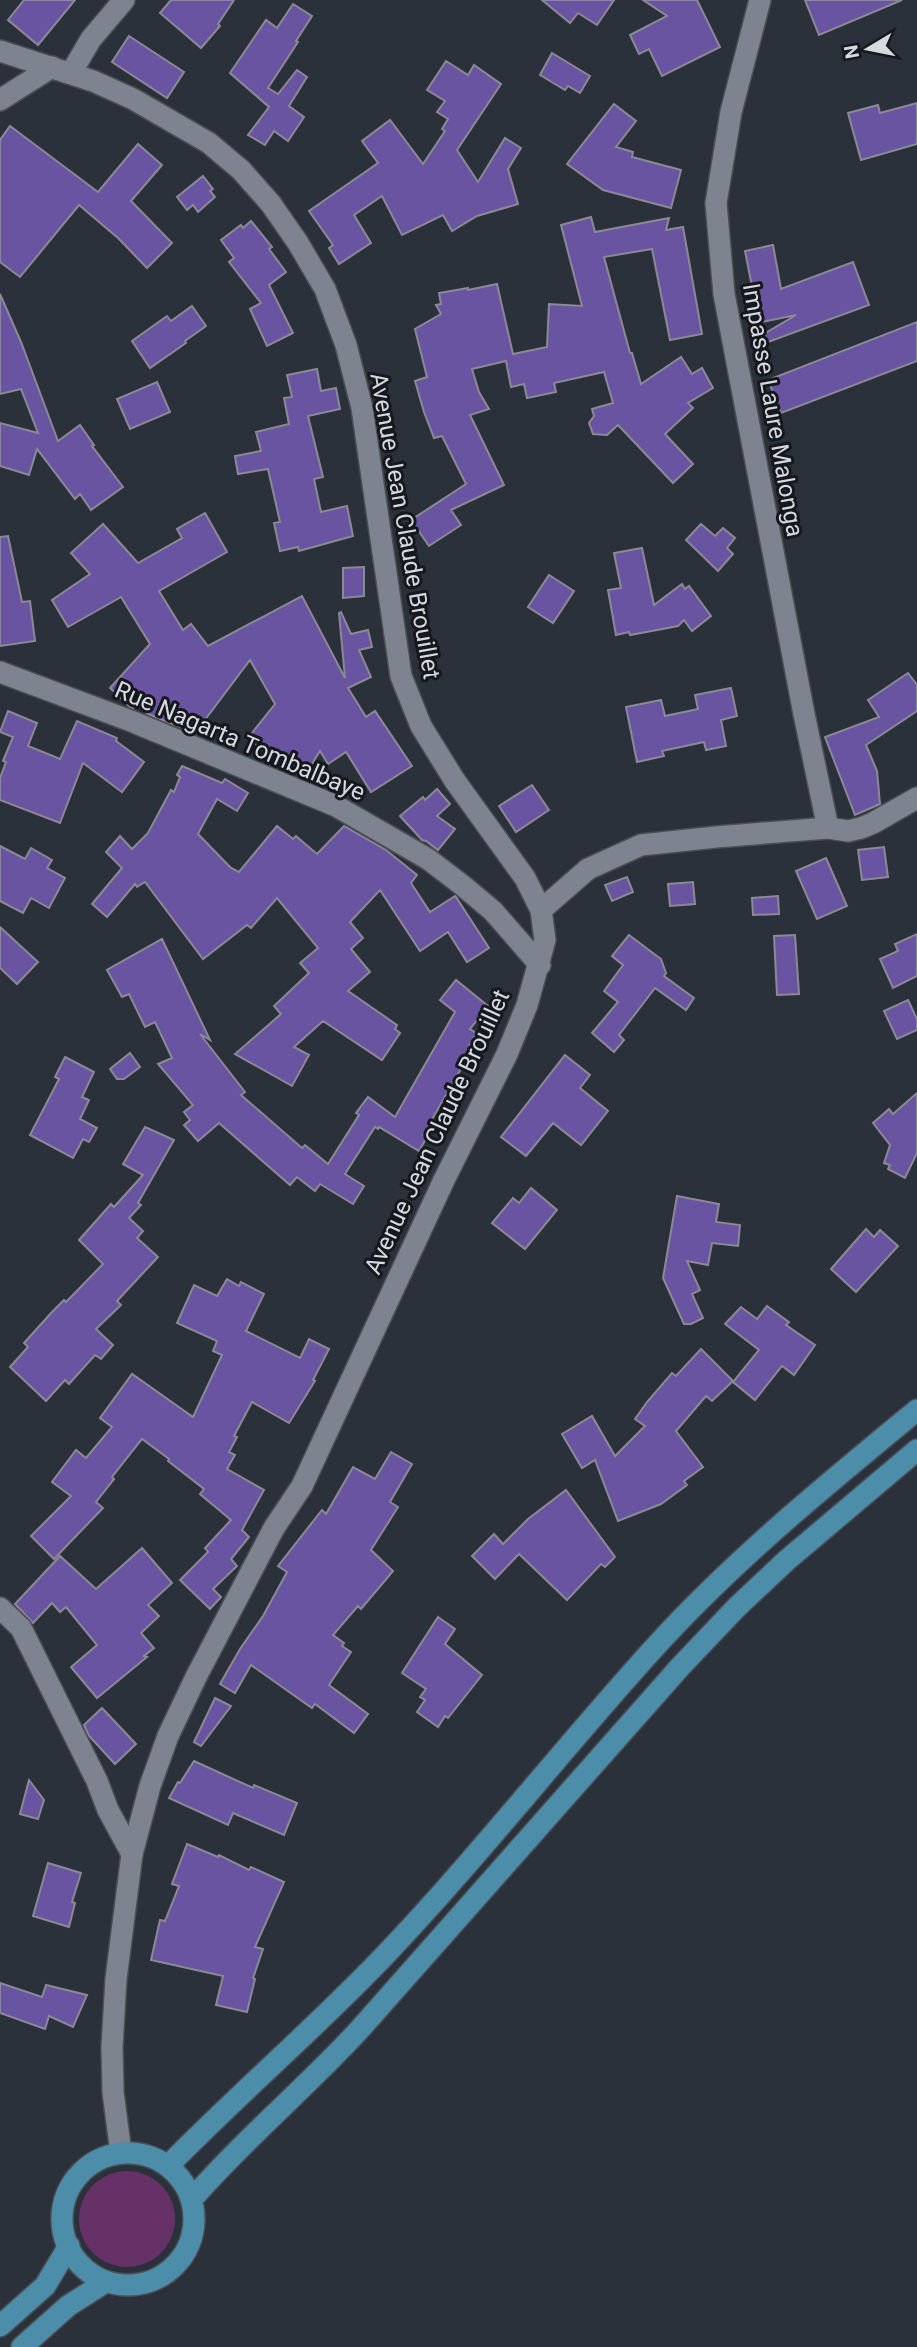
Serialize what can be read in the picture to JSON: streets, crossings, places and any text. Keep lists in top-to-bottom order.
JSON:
{
  "streets": {
    "street": ["Impasse Laure Malonga", "Avenue Jean Claude Brouillet", "Rue Nagarta Tombalbaye"]
  },
  "crossings": [
    ["Avenue Jean Claude Brouillet", "Rue Nagarta Tombalbaye"]
  ],
  "north": "left"
}
